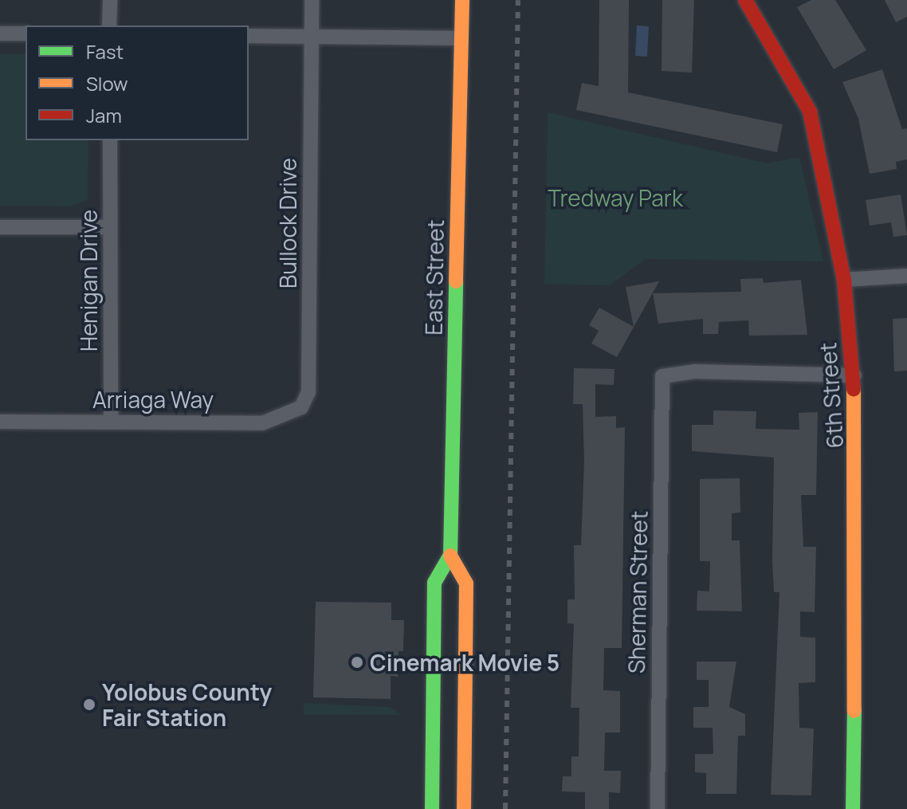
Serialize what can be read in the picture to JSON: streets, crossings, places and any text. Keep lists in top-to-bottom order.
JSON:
{
  "streets": {
    "street": [
      "Bullock Drive",
      "East Street",
      "Henigan Drive",
      "6th Street",
      "Arriaga Way",
      "Sherman Street"
    ]
  },
  "crossings": [
    ["Bullock Drive", "Arriaga Way"],
    ["Henigan Drive", "Arriaga Way"],
    ["6th Street", "Sherman Street"]
  ],
  "parks": ["Tredway Park"],
  "places": ["Cinemark Movie 5", "Yolobus County Fair Station"],
  "legend": ["Fast", "Slow", "Jam"]
}
